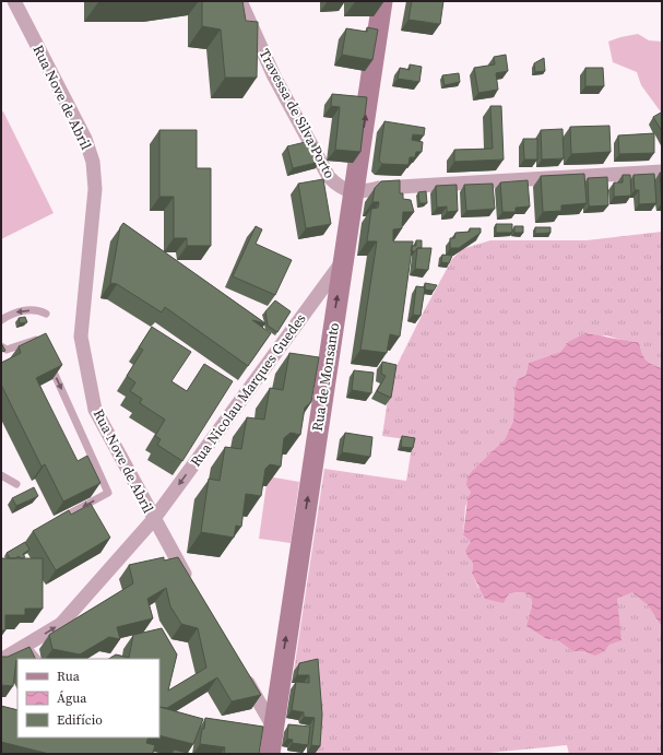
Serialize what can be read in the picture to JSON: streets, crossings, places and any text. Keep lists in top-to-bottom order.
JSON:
{
  "streets": {
    "street": [
      "Rua Nove de Abril",
      "Travessa de Silva Porto",
      "Rua de Monsanto",
      "Rua Nicolau Marques Guedes"
    ]
  },
  "crossings": [
    ["Rua Nove de Abril", "Rua Nicolau Marques Guedes"],
    ["Travessa de Silva Porto", "Rua de Monsanto"],
    ["Rua de Monsanto", "Rua Nicolau Marques Guedes"]
  ],
  "one_way": ["Rua de Monsanto"],
  "legend": ["Rua", "Água", "Edifício"]
}
